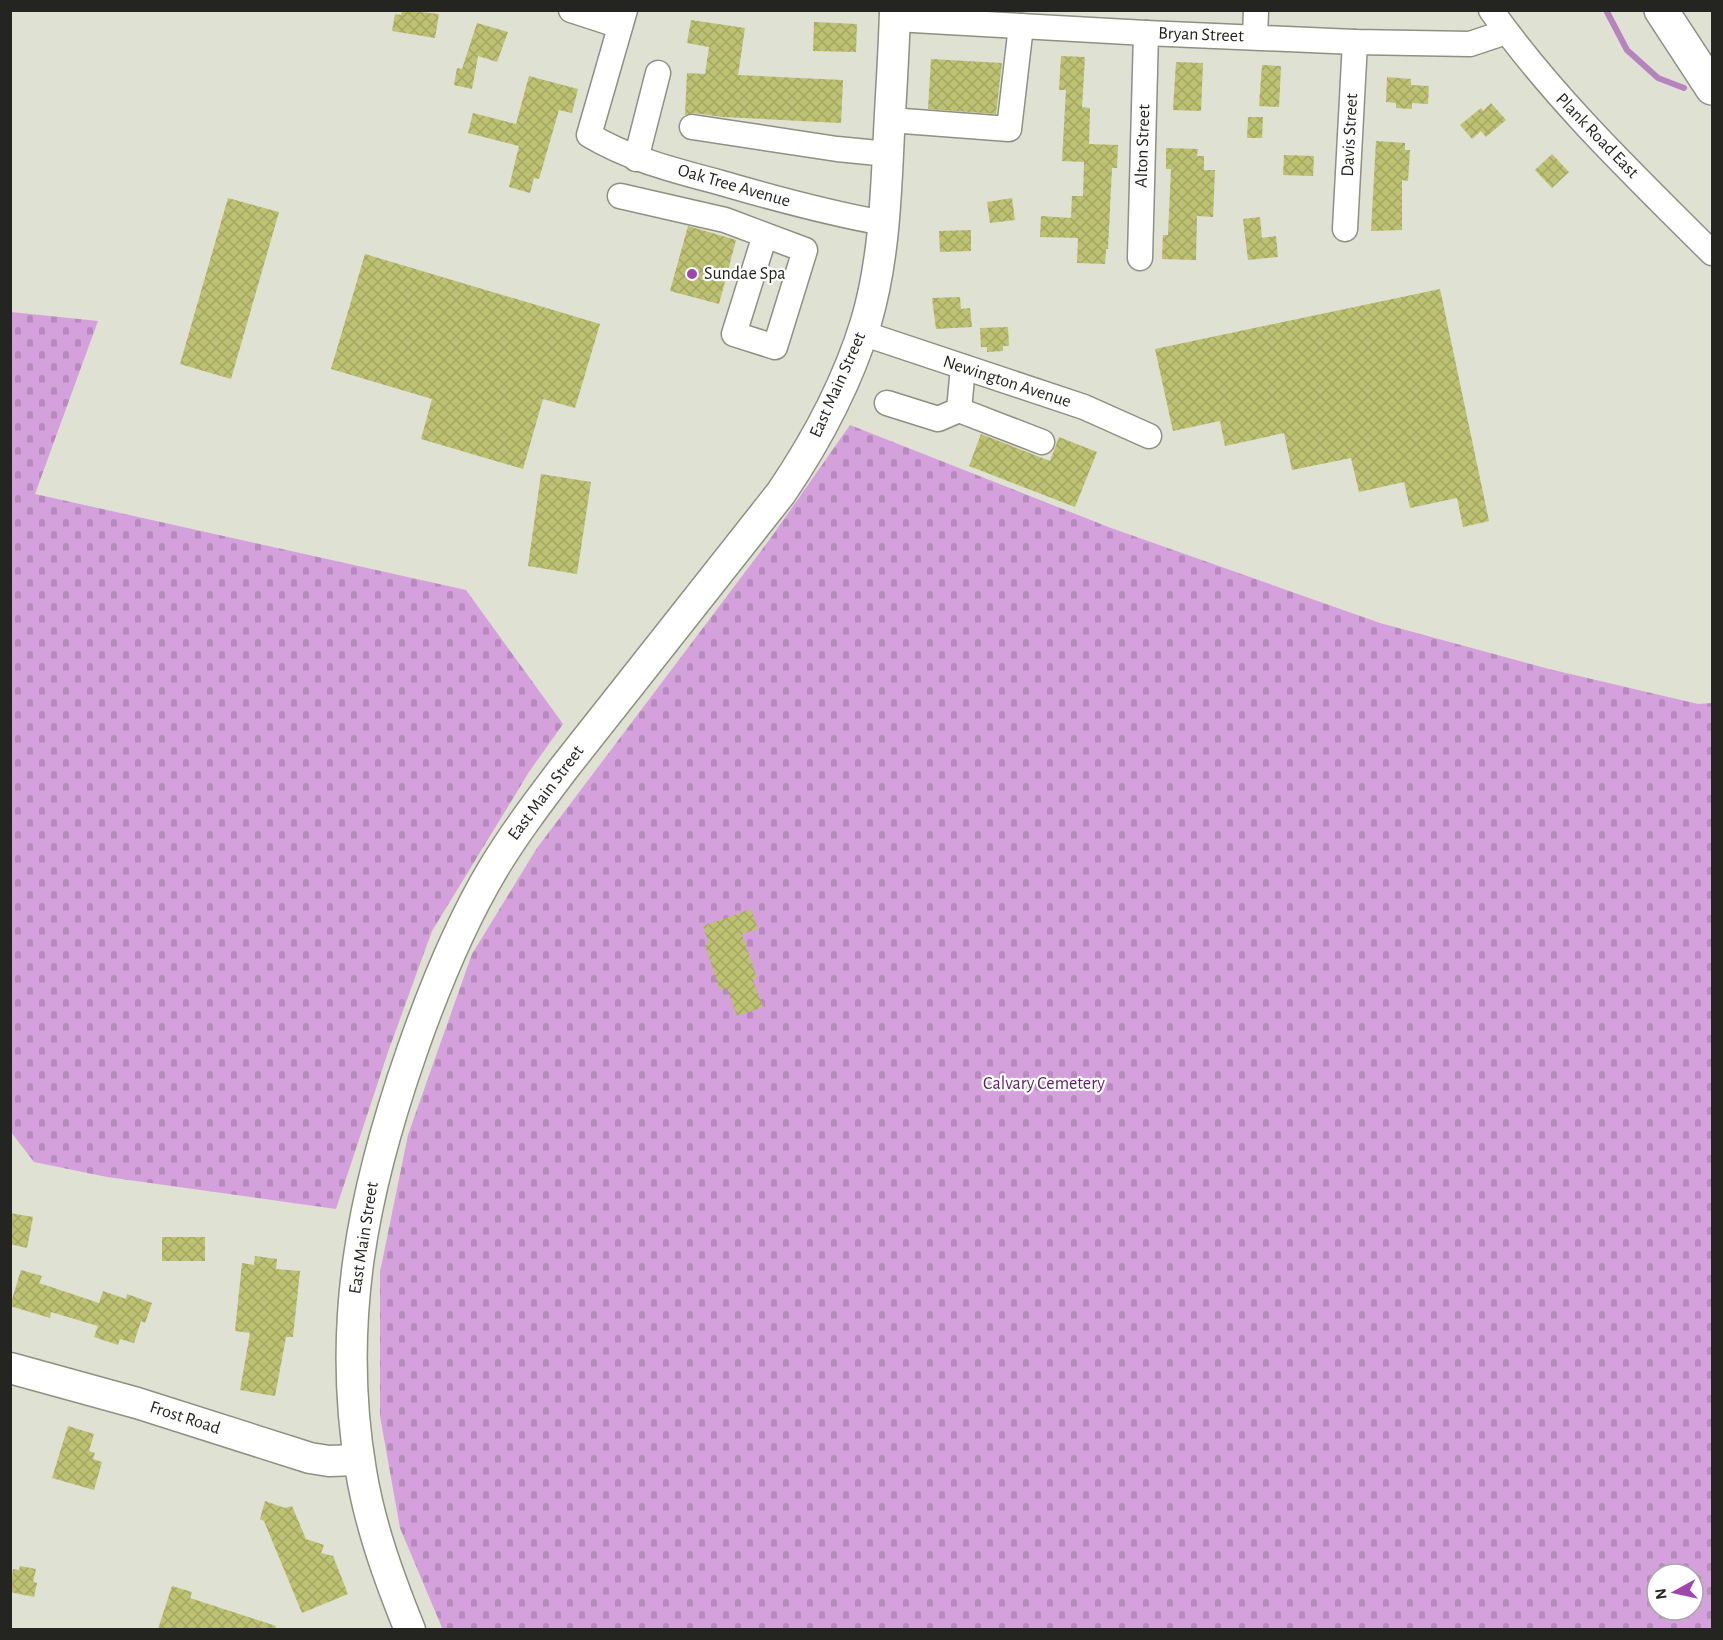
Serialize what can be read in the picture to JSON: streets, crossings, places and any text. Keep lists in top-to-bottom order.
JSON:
{
  "streets": {
    "main road": ["East Main Street", "Frost Road"],
    "street": [
      "Bryan Street",
      "Davis Street",
      "Plank Road East",
      "Alton Street",
      "Oak Tree Avenue",
      "Newington Avenue"
    ]
  },
  "crossings": [
    ["Bryan Street", "Davis Street"],
    ["Bryan Street", "Plank Road East"],
    ["Bryan Street", "Alton Street"],
    ["Bryan Street", "East Main Street"],
    ["Oak Tree Avenue", "East Main Street"],
    ["Newington Avenue", "East Main Street"],
    ["East Main Street", "Frost Road"]
  ],
  "parks": ["Calvary Cemetery"],
  "places": ["Sundae Spa"],
  "north": "left"
}
